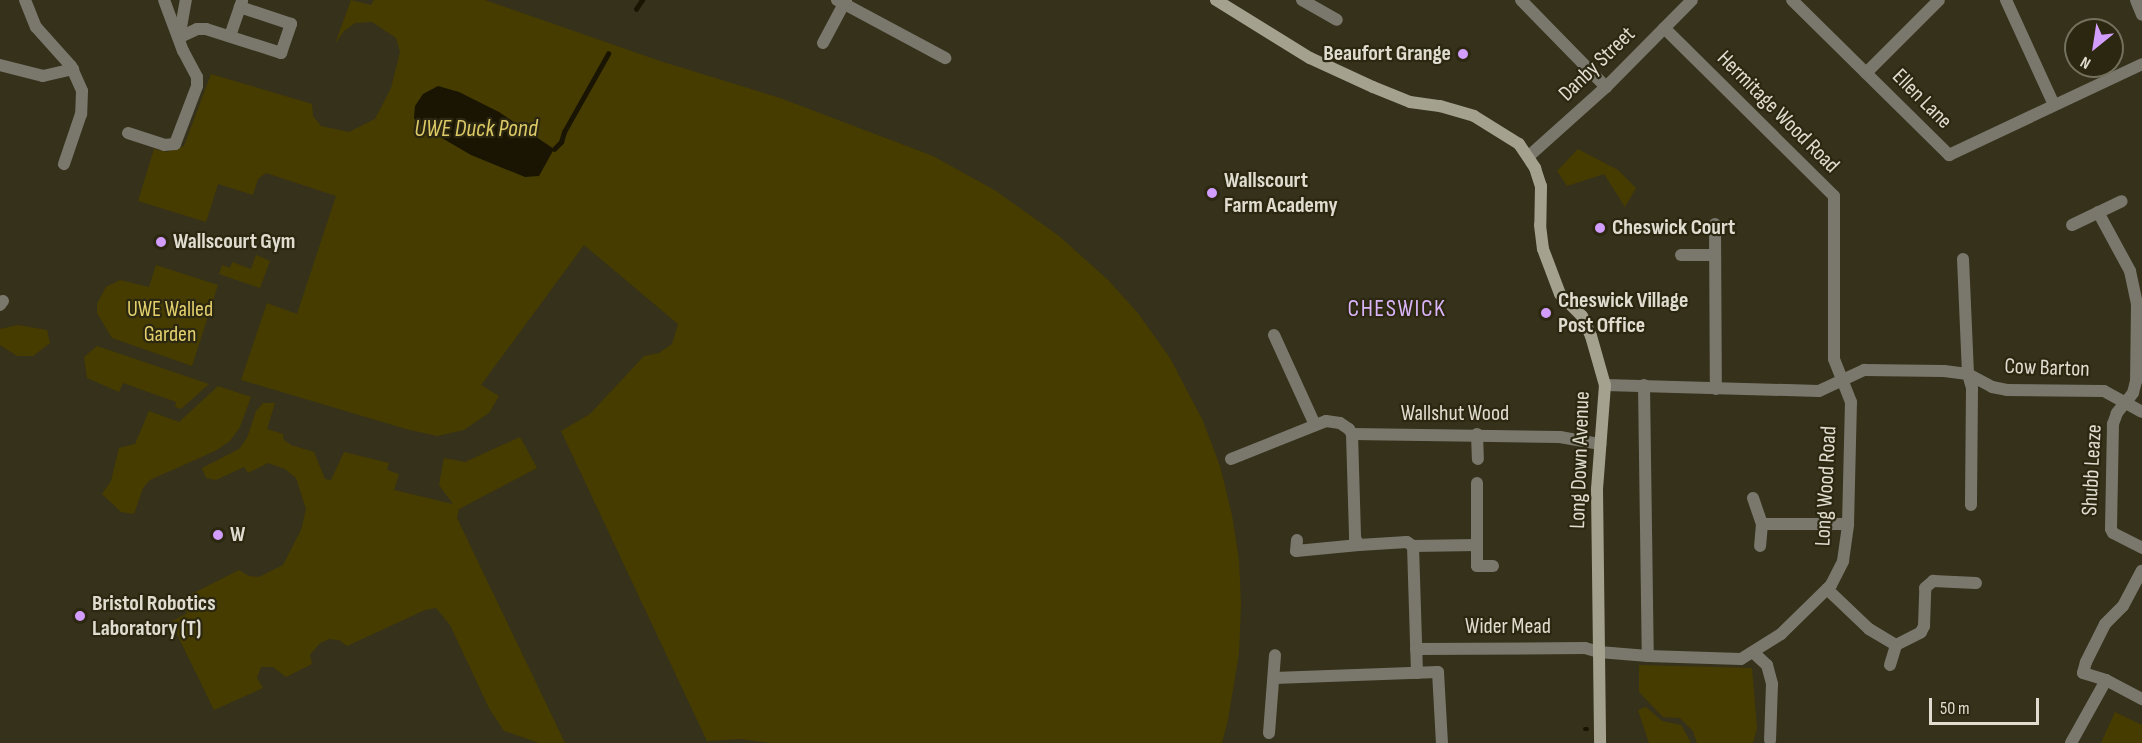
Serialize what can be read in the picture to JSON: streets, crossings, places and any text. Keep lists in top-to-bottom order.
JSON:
{
  "streets": {
    "street": [
      "Danby Street",
      "Ellen Lane",
      "Hermitage Wood Road",
      "Cow Barton",
      "Wallshut Wood",
      "Long Down Avenue",
      "Shubb Leaze",
      "Long Wood Road",
      "Wider Mead"
    ]
  },
  "crossings": [
    ["Danby Street", "Hermitage Wood Road"],
    ["Danby Street", "Long Down Avenue"],
    ["Hermitage Wood Road", "Cow Barton"],
    ["Hermitage Wood Road", "Long Wood Road"],
    ["Cow Barton", "Long Down Avenue"],
    ["Cow Barton", "Shubb Leaze"],
    ["Cow Barton", "Long Wood Road"],
    ["Wallshut Wood", "Long Down Avenue"],
    ["Long Down Avenue", "Long Wood Road"],
    ["Long Down Avenue", "Wider Mead"],
    ["Long Wood Road", "Wider Mead"]
  ],
  "districts": ["CHESWICK"],
  "water": ["UWE Duck Pond"],
  "parks": ["UWE Walled Garden"],
  "places": [
    "Beaufort Grange",
    "Wallscourt Farm Academy",
    "Cheswick Court",
    "Wallscourt Gym",
    "Cheswick Village Post Office",
    "W",
    "Bristol Robotics Laboratory (T)"
  ],
  "scale_bar": "50 m",
  "north": "bottom left"
}
